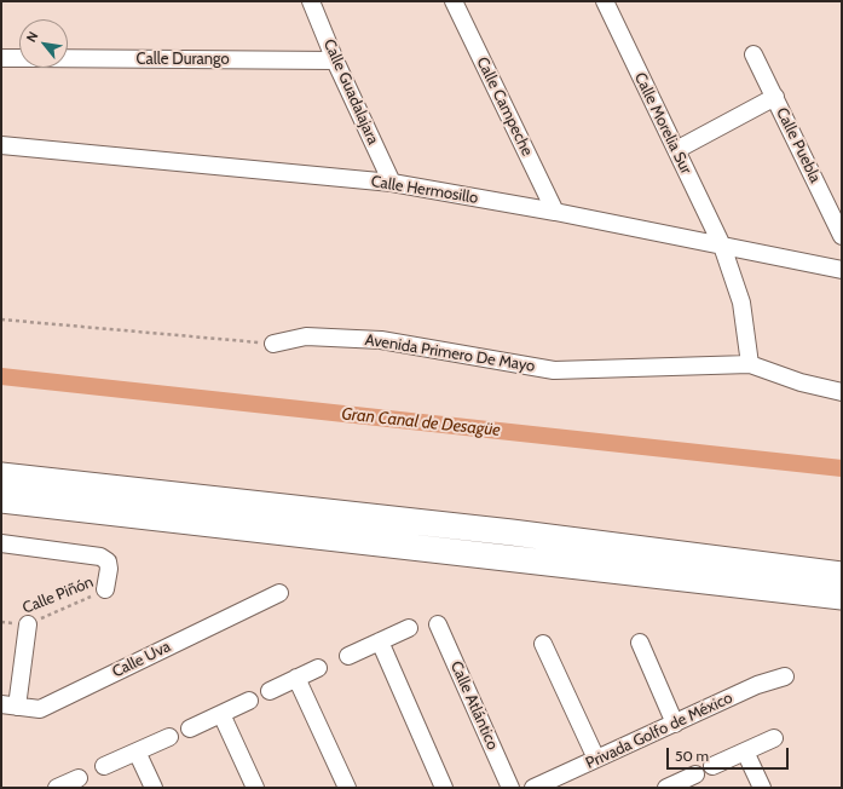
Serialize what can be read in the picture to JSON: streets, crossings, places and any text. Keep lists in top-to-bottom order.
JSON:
{
  "streets": {
    "street": [
      "Calle Durango",
      "Calle Guadalajara",
      "Calle Campeche",
      "Calle Morelia Sur",
      "Calle Puebla",
      "Calle Hermosillo",
      "Avenida Primero De Mayo",
      "Calle Uva",
      "Calle Atlántico",
      "Privada Golfo de México"
    ],
    "path": ["Calle Piñón"]
  },
  "crossings": [
    ["Calle Durango", "Calle Guadalajara"],
    ["Calle Guadalajara", "Calle Hermosillo"],
    ["Calle Campeche", "Calle Hermosillo"],
    ["Calle Morelia Sur", "Calle Hermosillo"]
  ],
  "water": ["Gran Canal de Desagüe"],
  "scale_bar": "50 m",
  "north": "top left"
}
